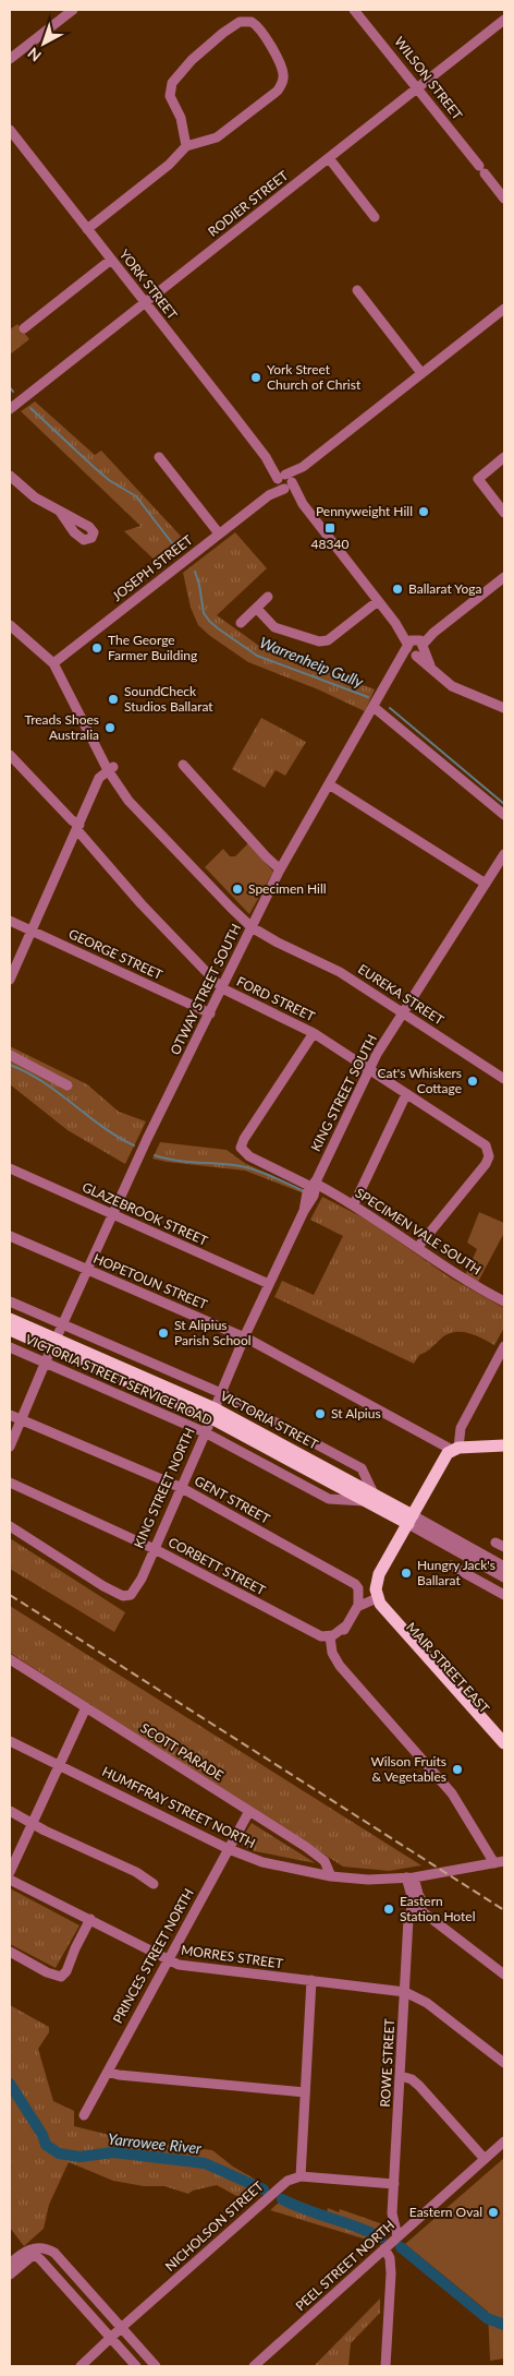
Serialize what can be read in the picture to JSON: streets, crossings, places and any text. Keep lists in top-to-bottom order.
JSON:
{
  "streets": {
    "main road": ["VICTORIA STREET", "MAIR STREET EAST"],
    "street": [
      "WILSON STREET",
      "RODIER STREET",
      "YORK STREET",
      "JOSEPH STREET",
      "GEORGE STREET",
      "OTWAY STREET SOUTH",
      "EUREKA STREET",
      "FORD STREET",
      "KING STREET SOUTH",
      "GLAZEBROOK STREET",
      "SPECIMEN VALE SOUTH",
      "HOPETOUN STREET",
      "VICTORIA STREET SERVICE ROAD",
      "KING STREET NORTH",
      "GENT STREET",
      "CORBETT STREET",
      "SCOTT PARADE",
      "HUMFFRAY STREET NORTH",
      "PRINCES STREET NORTH",
      "MORRES STREET",
      "ROWE STREET",
      "NICHOLSON STREET",
      "PEEL STREET NORTH"
    ]
  },
  "crossings": [
    ["WILSON STREET", "RODIER STREET"],
    ["RODIER STREET", "YORK STREET"],
    ["YORK STREET", "JOSEPH STREET"],
    ["YORK STREET", "OTWAY STREET SOUTH"],
    ["JOSEPH STREET", "EUREKA STREET"],
    ["GEORGE STREET", "OTWAY STREET SOUTH"],
    ["OTWAY STREET SOUTH", "EUREKA STREET"],
    ["OTWAY STREET SOUTH", "FORD STREET"],
    ["OTWAY STREET SOUTH", "GLAZEBROOK STREET"],
    ["OTWAY STREET SOUTH", "HOPETOUN STREET"],
    ["OTWAY STREET SOUTH", "VICTORIA STREET SERVICE ROAD"],
    ["OTWAY STREET SOUTH", "VICTORIA STREET"],
    ["OTWAY STREET SOUTH", "GENT STREET"],
    ["EUREKA STREET", "KING STREET SOUTH"],
    ["FORD STREET", "KING STREET SOUTH"],
    ["FORD STREET", "SPECIMEN VALE SOUTH"],
    ["KING STREET SOUTH", "GLAZEBROOK STREET"],
    ["KING STREET SOUTH", "SPECIMEN VALE SOUTH"],
    ["KING STREET SOUTH", "HOPETOUN STREET"],
    ["KING STREET SOUTH", "VICTORIA STREET SERVICE ROAD"],
    ["KING STREET SOUTH", "VICTORIA STREET"],
    ["KING STREET SOUTH", "KING STREET NORTH"],
    ["VICTORIA STREET SERVICE ROAD", "VICTORIA STREET"],
    ["VICTORIA STREET SERVICE ROAD", "KING STREET NORTH"],
    ["VICTORIA STREET", "KING STREET NORTH"],
    ["KING STREET NORTH", "GENT STREET"],
    ["KING STREET NORTH", "CORBETT STREET"],
    ["GENT STREET", "MAIR STREET EAST"],
    ["SCOTT PARADE", "HUMFFRAY STREET NORTH"],
    ["SCOTT PARADE", "PRINCES STREET NORTH"],
    ["HUMFFRAY STREET NORTH", "PRINCES STREET NORTH"],
    ["PRINCES STREET NORTH", "MORRES STREET"],
    ["MORRES STREET", "ROWE STREET"],
    ["ROWE STREET", "PEEL STREET NORTH"]
  ],
  "water": ["Warrenheip Gully", "Yarrowee River"],
  "places": {
    "other": [
      "York Street Church of Christ",
      "Pennyweight Hill",
      "Ballarat Yoga",
      "The George Farmer Building",
      "SoundCheck Studios Ballarat",
      "Treads Shoes Australia",
      "Specimen Hill",
      "Cat's Whiskers Cottage",
      "St Alipius Parish School",
      "St Alpius",
      "Hungry Jack's Ballarat",
      "Wilson Fruits & Vegetables",
      "Eastern Station Hotel",
      "Eastern Oval"
    ],
    "transit": ["48340"]
  },
  "north": "bottom left"
}
